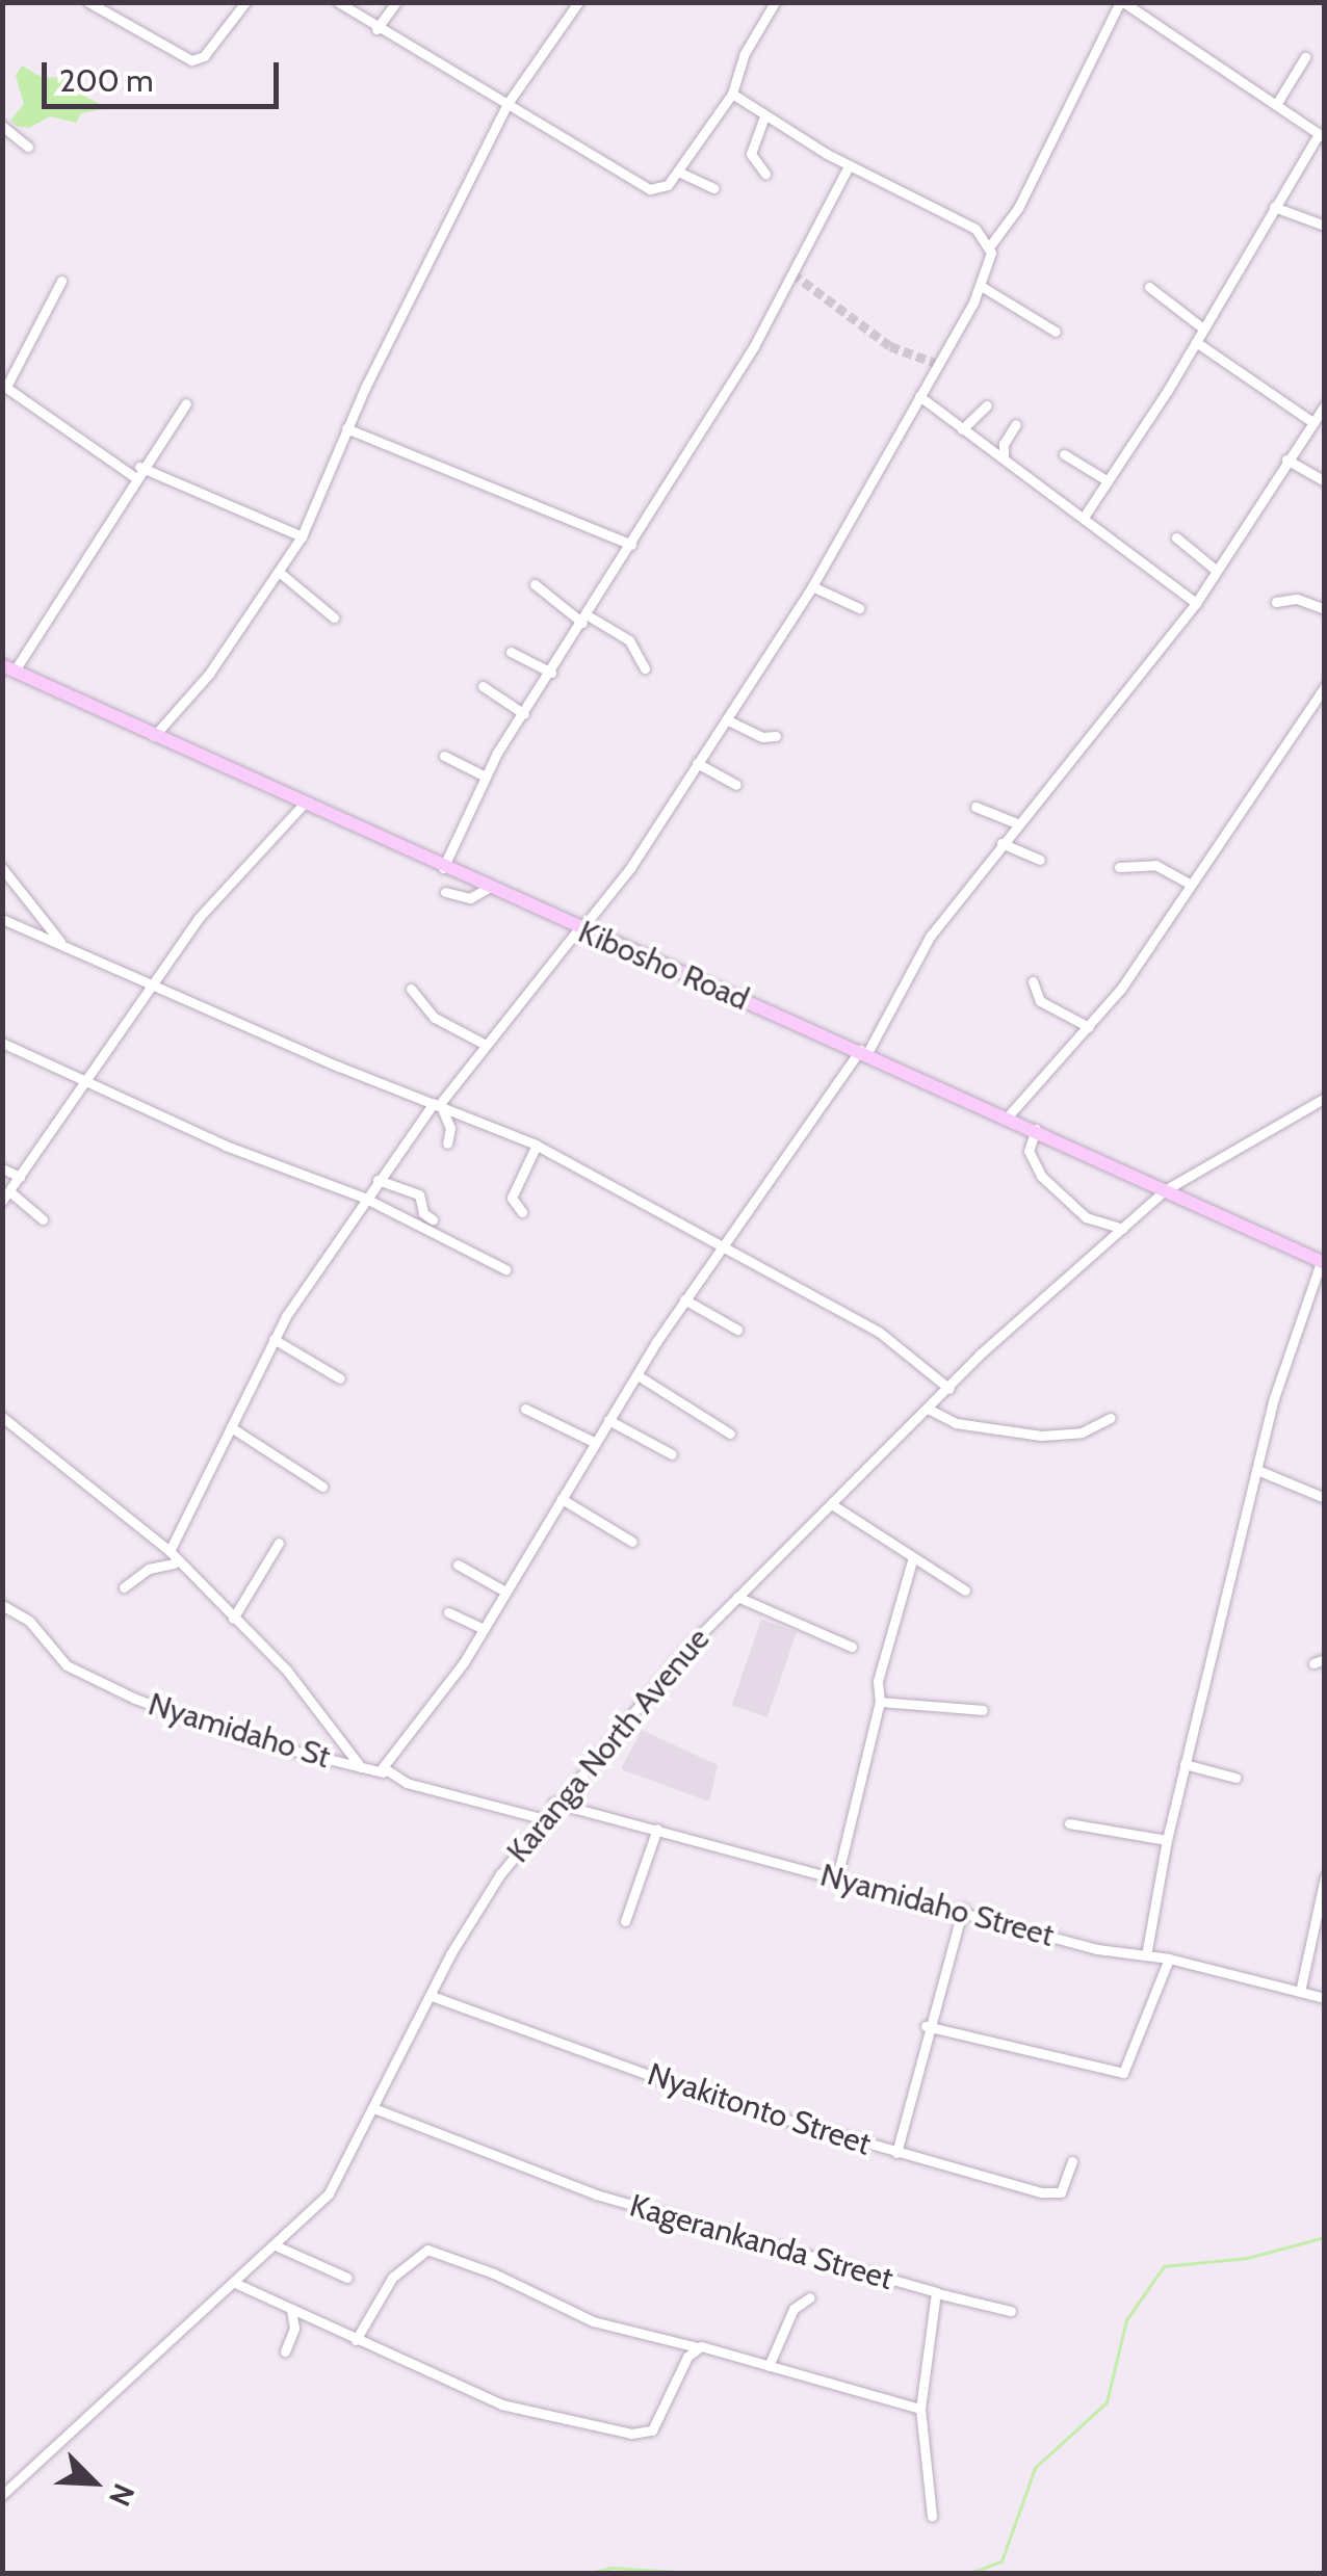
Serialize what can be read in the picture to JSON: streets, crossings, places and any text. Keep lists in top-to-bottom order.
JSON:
{
  "streets": {
    "street": [
      "Kibosho Road",
      "Nyamidaho St",
      "Karanga North Avenue",
      "Nyamidaho Street",
      "Nyakitonto Street",
      "Kagerankanda Street"
    ]
  },
  "crossings": [
    ["Kibosho Road", "Karanga North Avenue"],
    ["Nyamidaho St", "Karanga North Avenue"],
    ["Karanga North Avenue", "Nyamidaho Street"],
    ["Karanga North Avenue", "Nyakitonto Street"],
    ["Karanga North Avenue", "Kagerankanda Street"]
  ],
  "scale_bar": "200 m",
  "north": "bottom right"
}
